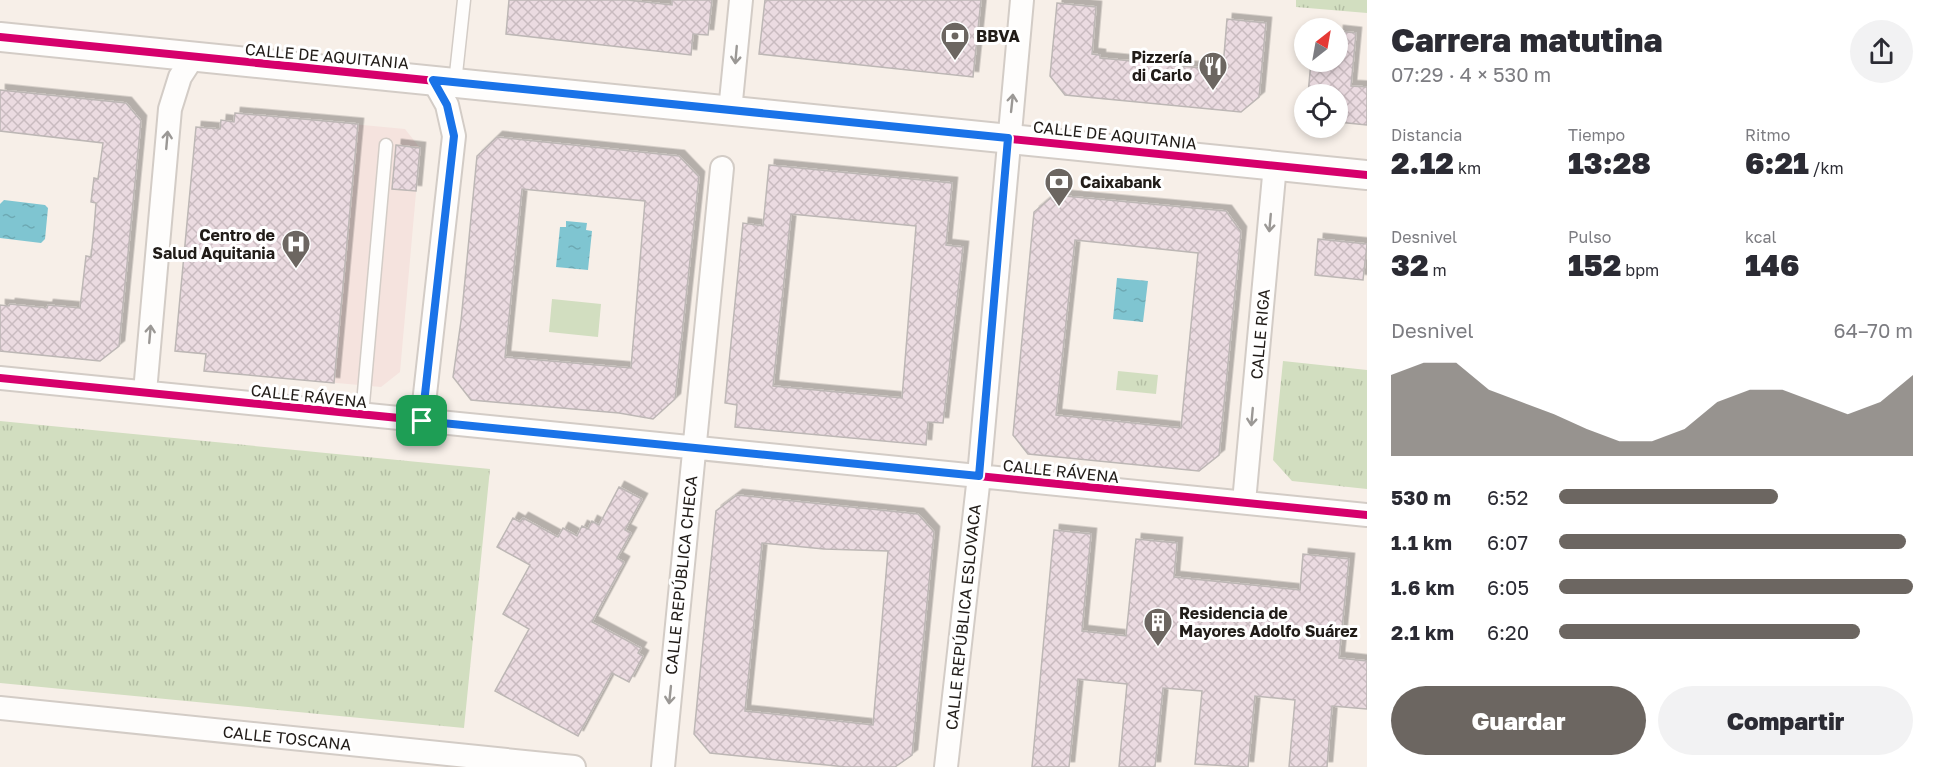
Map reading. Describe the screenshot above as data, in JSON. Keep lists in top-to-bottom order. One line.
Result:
{"streets":{"street":["CALLE DE AQUITANIA","CALLE RIGA","CALLE RÁVENA","CALLE REPÚBLICA CHECA","CALLE REPÚBLICA ESLOVACA","CALLE TOSCANA"]},"crossings":[["CALLE DE AQUITANIA","CALLE RIGA"],["CALLE DE AQUITANIA","CALLE REPÚBLICA ESLOVACA"],["CALLE RIGA","CALLE RÁVENA"],["CALLE RÁVENA","CALLE REPÚBLICA CHECA"],["CALLE RÁVENA","CALLE REPÚBLICA ESLOVACA"]],"one_way":["CALLE RIGA","CALLE REPÚBLICA CHECA"],"places":{"bank":["BBVA","Caixabank"],"restaurant":["Pizzería di Carlo"],"hospital":["Centro de Salud Aquitania"],"building":["Residencia de Mayores Adolfo Suárez"]},"north":"top right","page":{"heading":["Carrera matutina","07:29 · 4 × 530 m"],"stats":[["Distancia","2.12 km"],["Tiempo","13:28"],["Ritmo","6:21 /km"],["Desnivel","32 m"],["Pulso","152 bpm"],["kcal","146"]],"chart":["Desnivel","64–70 m"],"list":[{"name":"530 m","note":"6:52"},{"name":"1.1 km","note":"6:07"},{"name":"1.6 km","note":"6:05"},{"name":"2.1 km","note":"6:20"}],"buttons":["Guardar","Compartir"]}}
